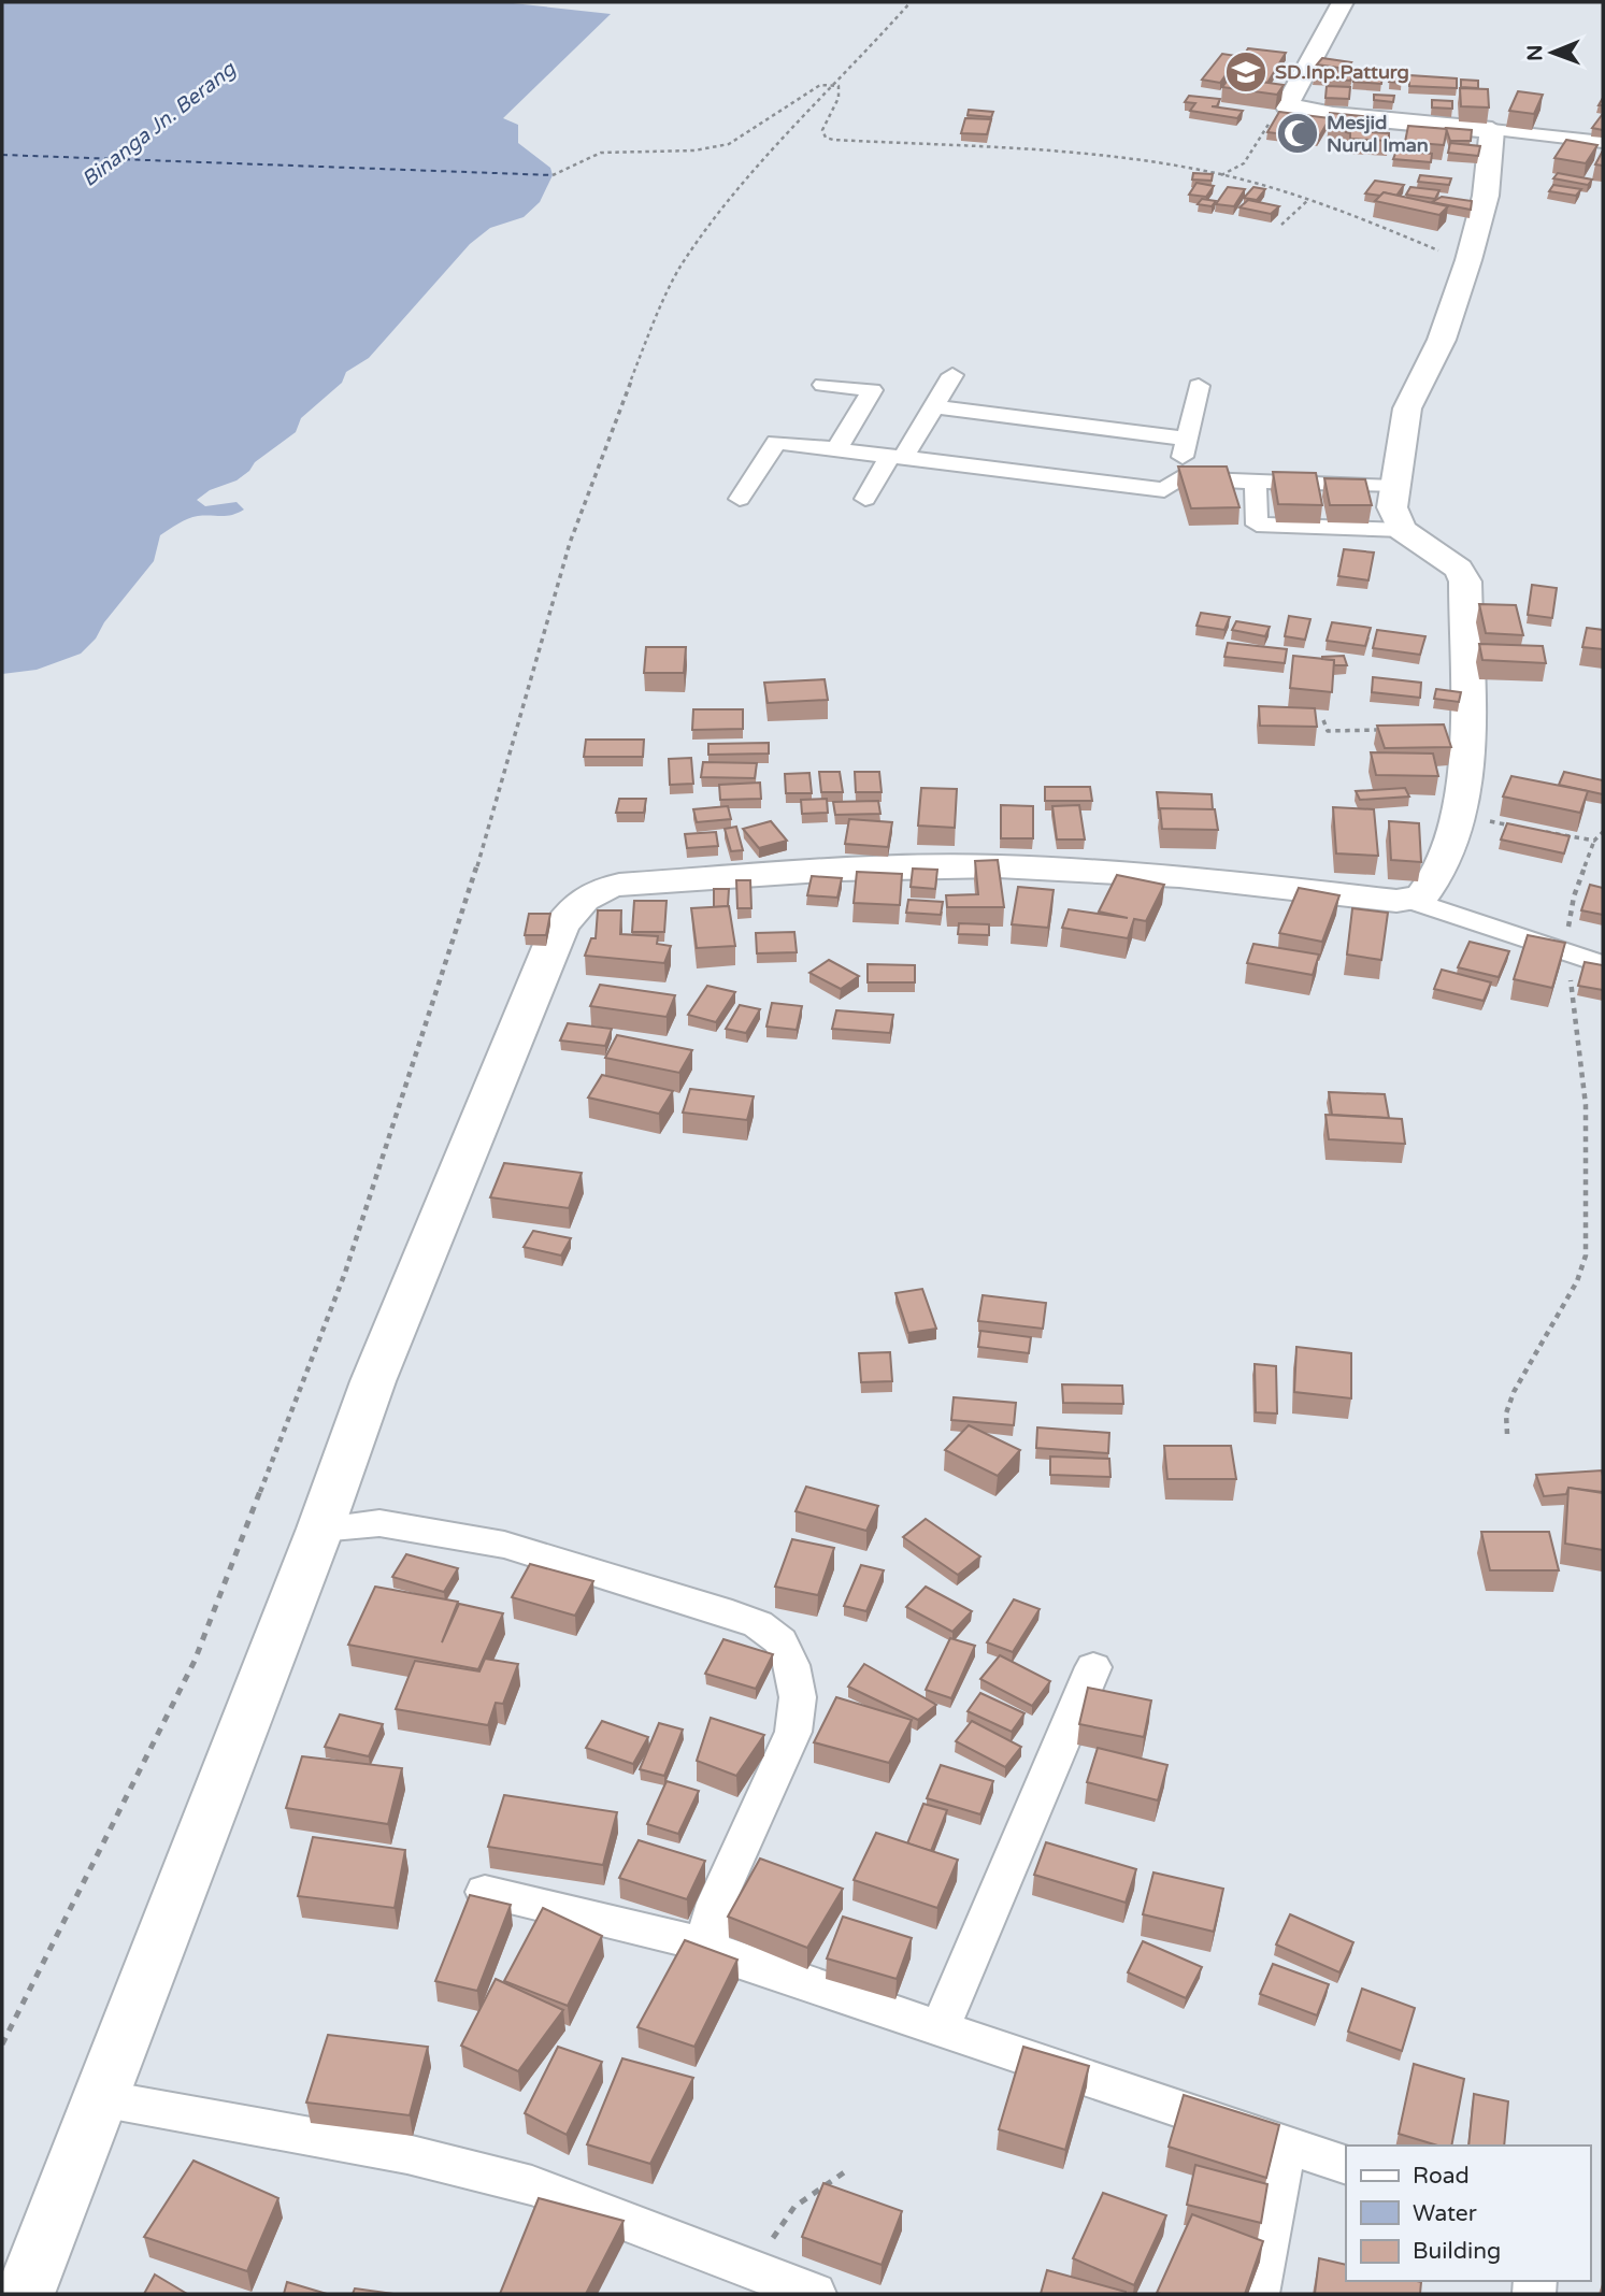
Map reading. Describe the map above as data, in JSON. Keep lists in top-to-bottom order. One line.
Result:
{"water":["Binanga Jn. Berang"],"places":{"school or university":["SD.Inp.Patturg"],"mosque":["Mesjid Nurul Iman"]},"legend":["Road","Water","Building"],"north":"left"}
